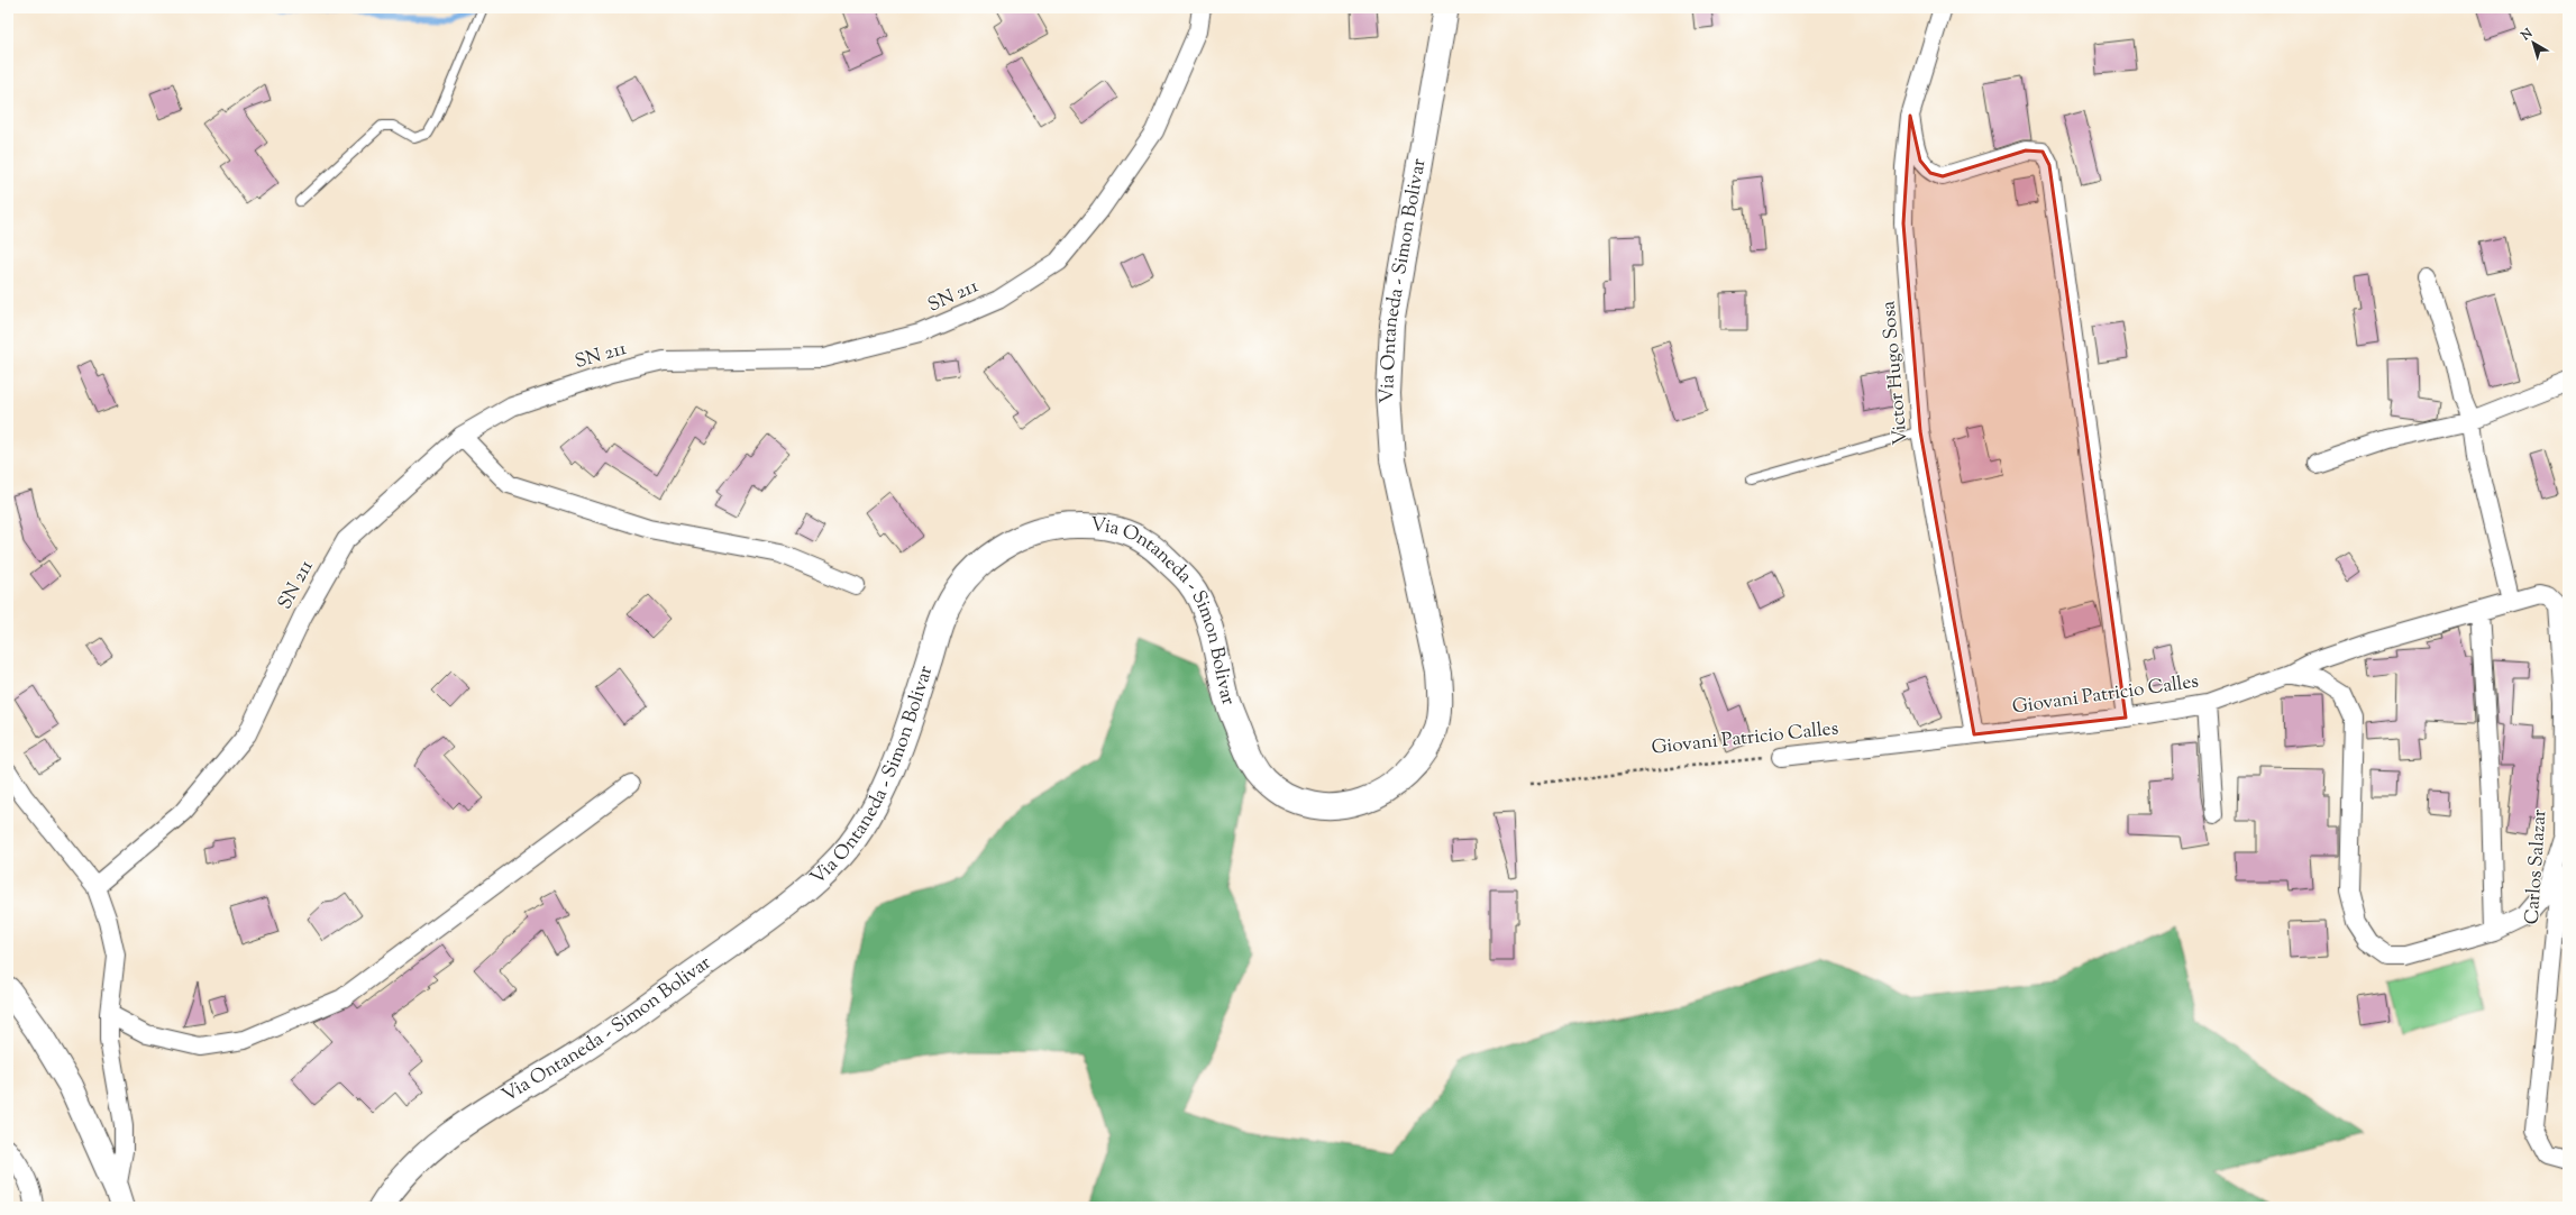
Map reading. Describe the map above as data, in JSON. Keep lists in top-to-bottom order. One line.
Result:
{"streets":{"street":["Via Ontaneda - Simon Bolivar","SN 211","Victor Hugo Sosa","Giovani Patricio Calles","Carlos Salazar"]},"crossings":[["Victor Hugo Sosa","Giovani Patricio Calles"],["Giovani Patricio Calles","Carlos Salazar"]],"north":"top left"}
